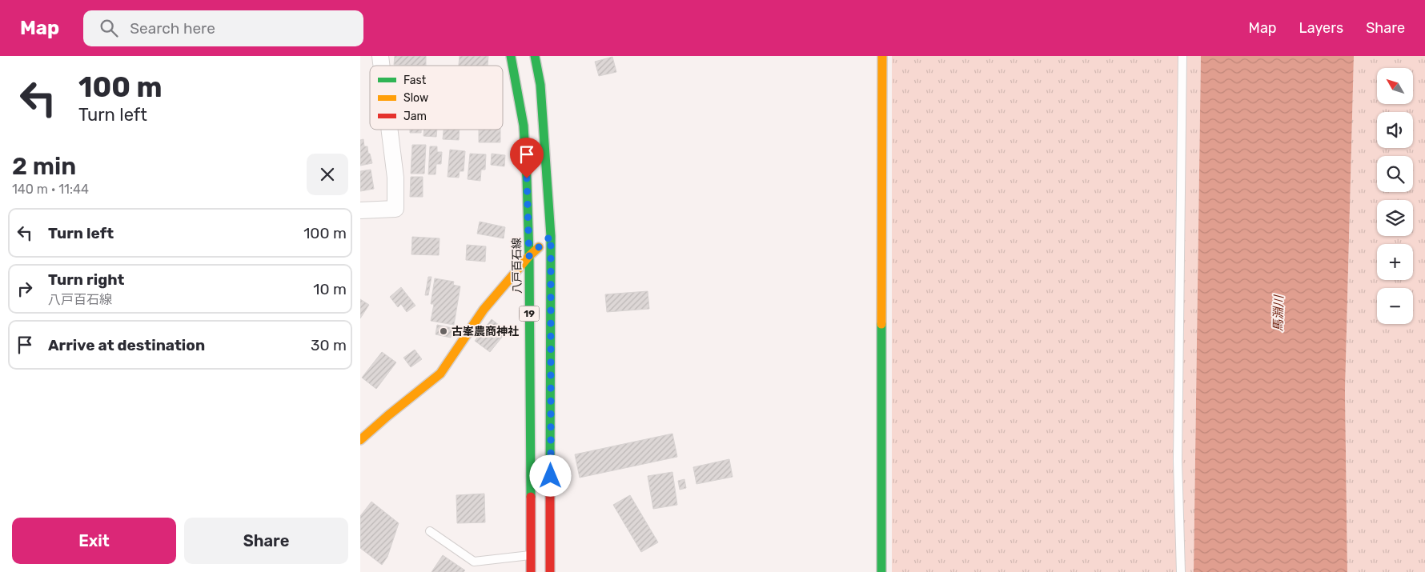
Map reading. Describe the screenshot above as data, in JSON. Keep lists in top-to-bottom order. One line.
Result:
{"streets":{"main road":["八戸百石線","19"]},"water":["馬淵川"],"places":["古峯農商神社"],"legend":["Fast","Slow","Jam"],"north":"top left","page":{"header":"Map","search":"Search here","nav":["Map","Layers","Share"],"turn":["100 m","Turn left"],"map_buttons":["+","−"],"heading":["2 min","140 m · 11:44"],"list":[{"name":"Turn left","value":"100 m"},{"name":"Turn right","note":"八戸百石線","value":"10 m"},{"name":"Arrive at destination","value":"30 m"}],"buttons":["Exit","Share"]}}
